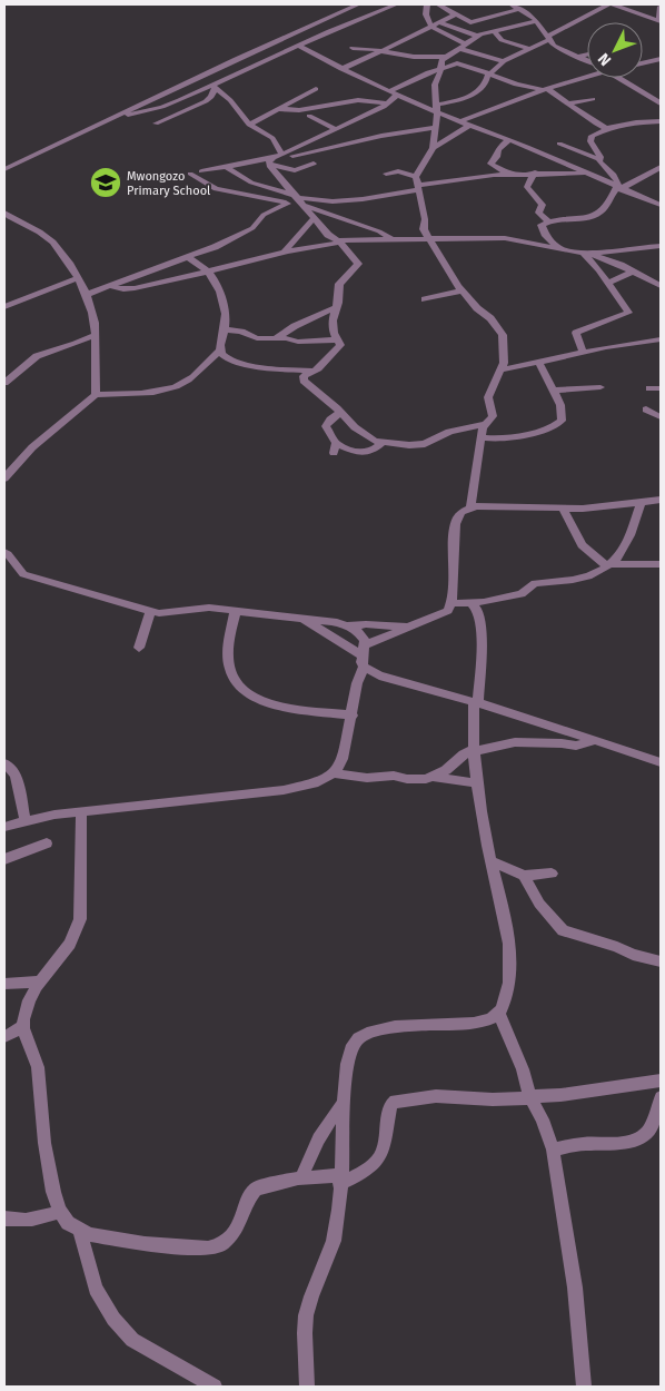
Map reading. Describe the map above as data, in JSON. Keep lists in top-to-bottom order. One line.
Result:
{"places":{"school or university":["Mwongozo Primary School"]},"north":"bottom left"}
